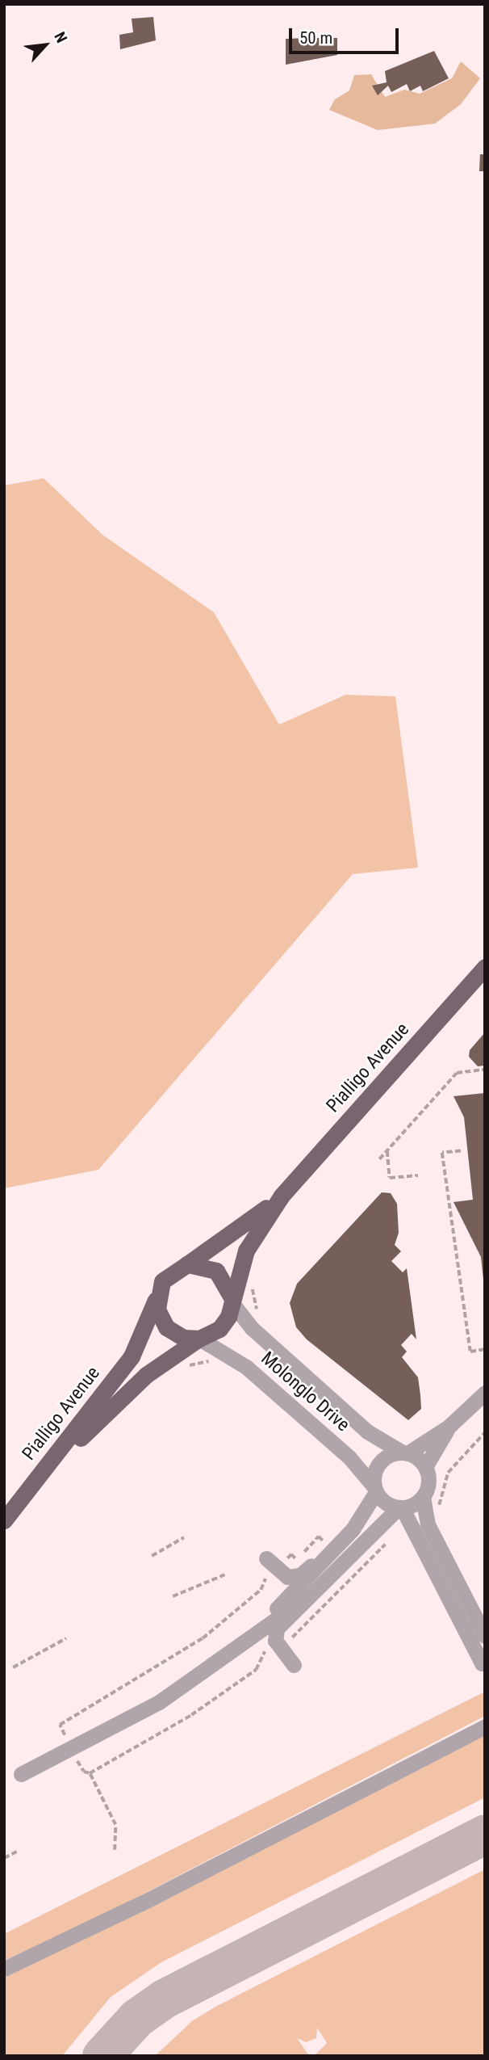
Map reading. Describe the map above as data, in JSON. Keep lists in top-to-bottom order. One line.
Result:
{"streets":{"main road":["Pialligo Avenue"],"street":["Molonglo Drive"]},"crossings":[["Pialligo Avenue","Molonglo Drive"]],"scale_bar":"50 m","north":"top right"}
